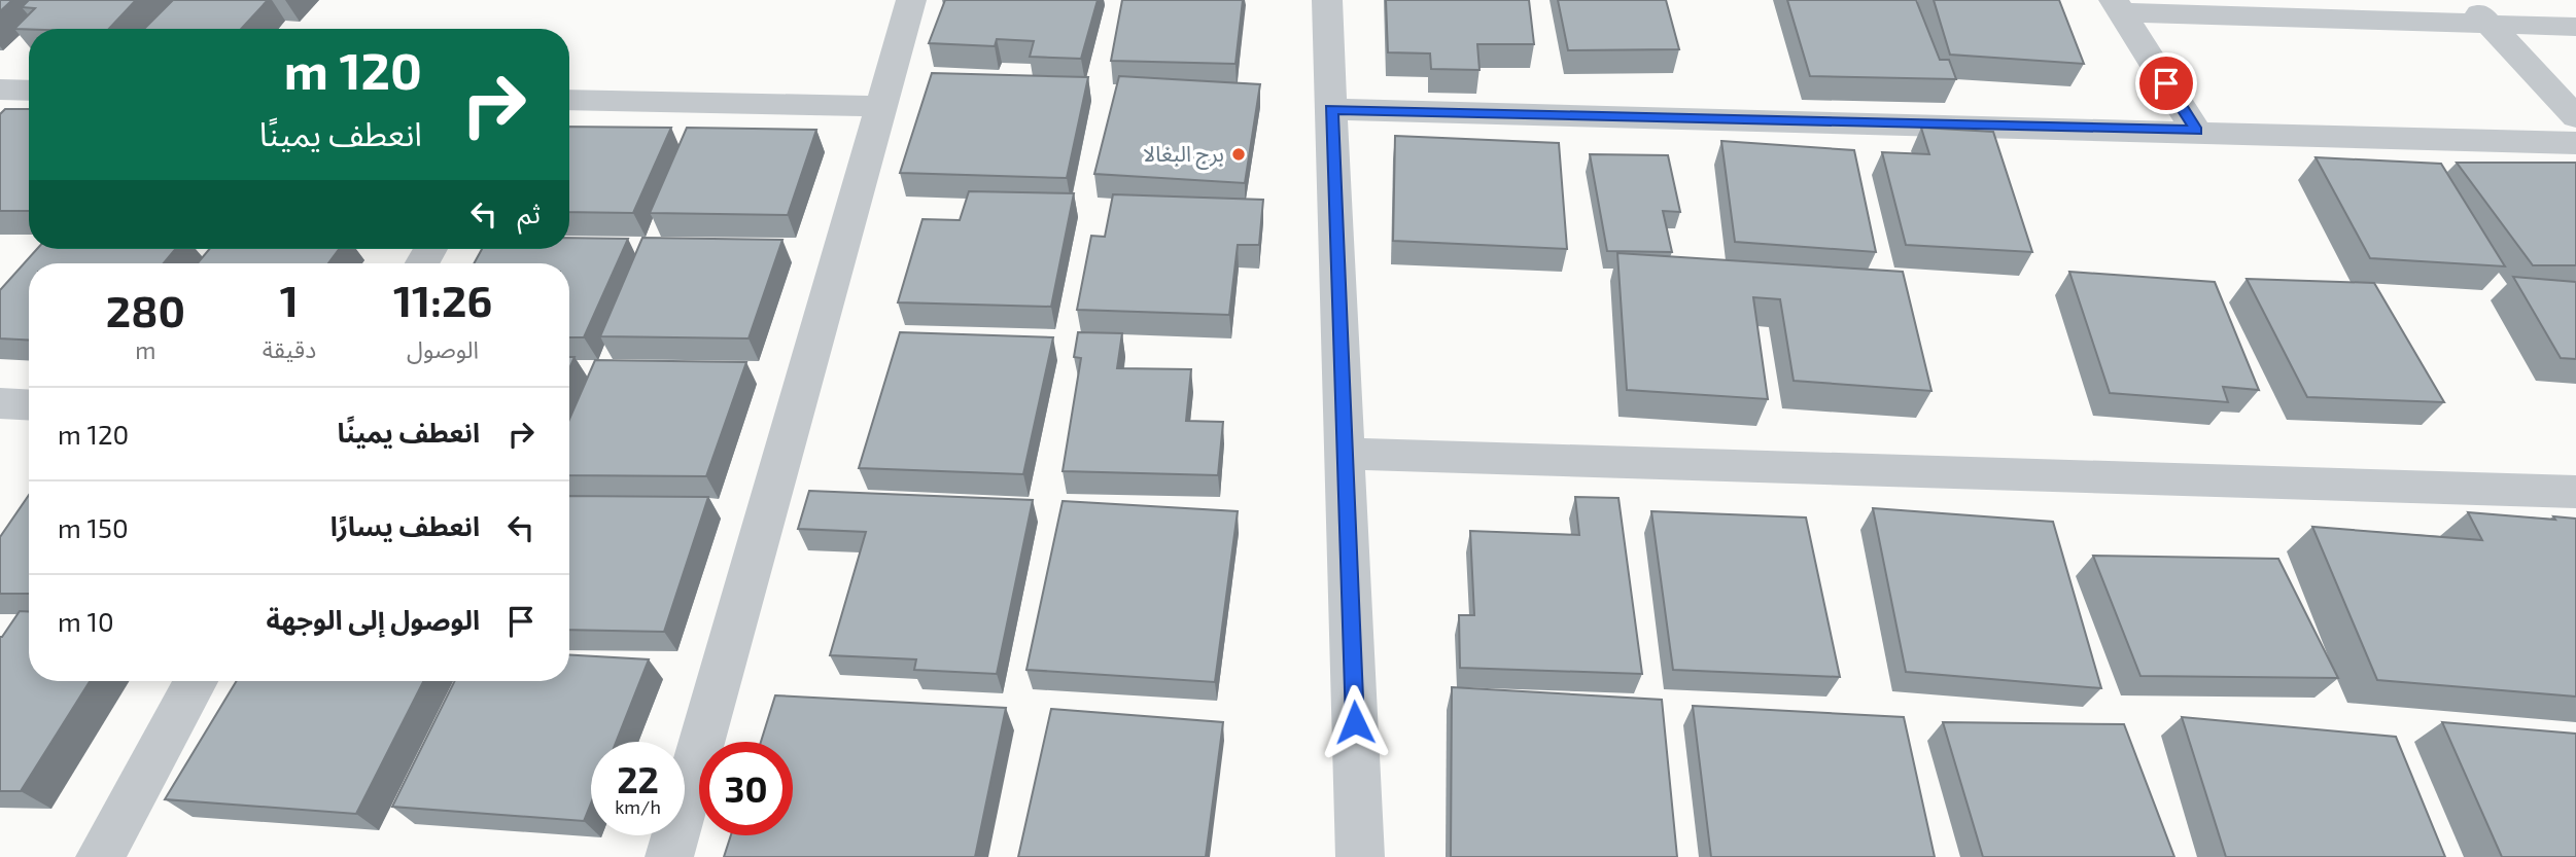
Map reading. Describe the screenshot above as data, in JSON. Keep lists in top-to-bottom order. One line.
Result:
{"places":["برج البغالا"],"page":{"turn":["120 m","انعطف يمينًا"],"then":"ثم","eta":["11:26","الوصول","1","دقيقة","280","m"],"list":[{"name":"انعطف يمينًا","value":"120 m"},{"name":"انعطف يسارًا","value":"150 m"},{"name":"الوصول إلى الوجهة","value":"10 m"}],"speed":"22 km/h","limit":"30"}}
